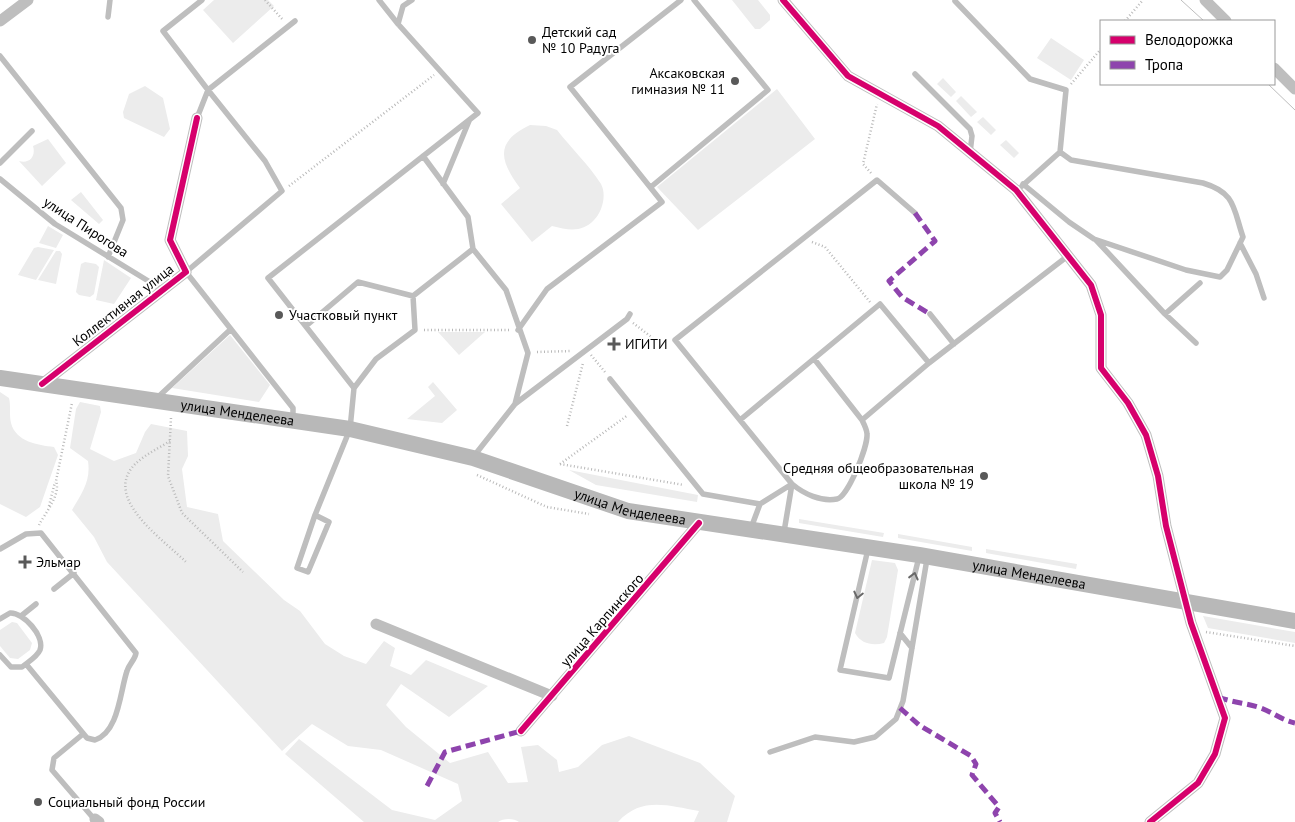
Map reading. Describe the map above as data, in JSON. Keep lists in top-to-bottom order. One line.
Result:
{"streets":{"main road":["улица Менделеева"],"street":["Коллективная улица","улица Карпинского"],"lane":["улица Пирогова"]},"crossings":[["улица Пирогова","Коллективная улица"],["Коллективная улица","улица Менделеева"],["улица Менделеева","улица Карпинского"]],"places":{"other":["Детский сад № 10 Радуга","Аксаковская гимназия № 11","Участковый пункт","Средняя общеобразовательная школа № 19","Социальный фонд России"],"health":["ИГИТИ","Эльмар"]},"legend":["Велодорожка","Тропа"]}
